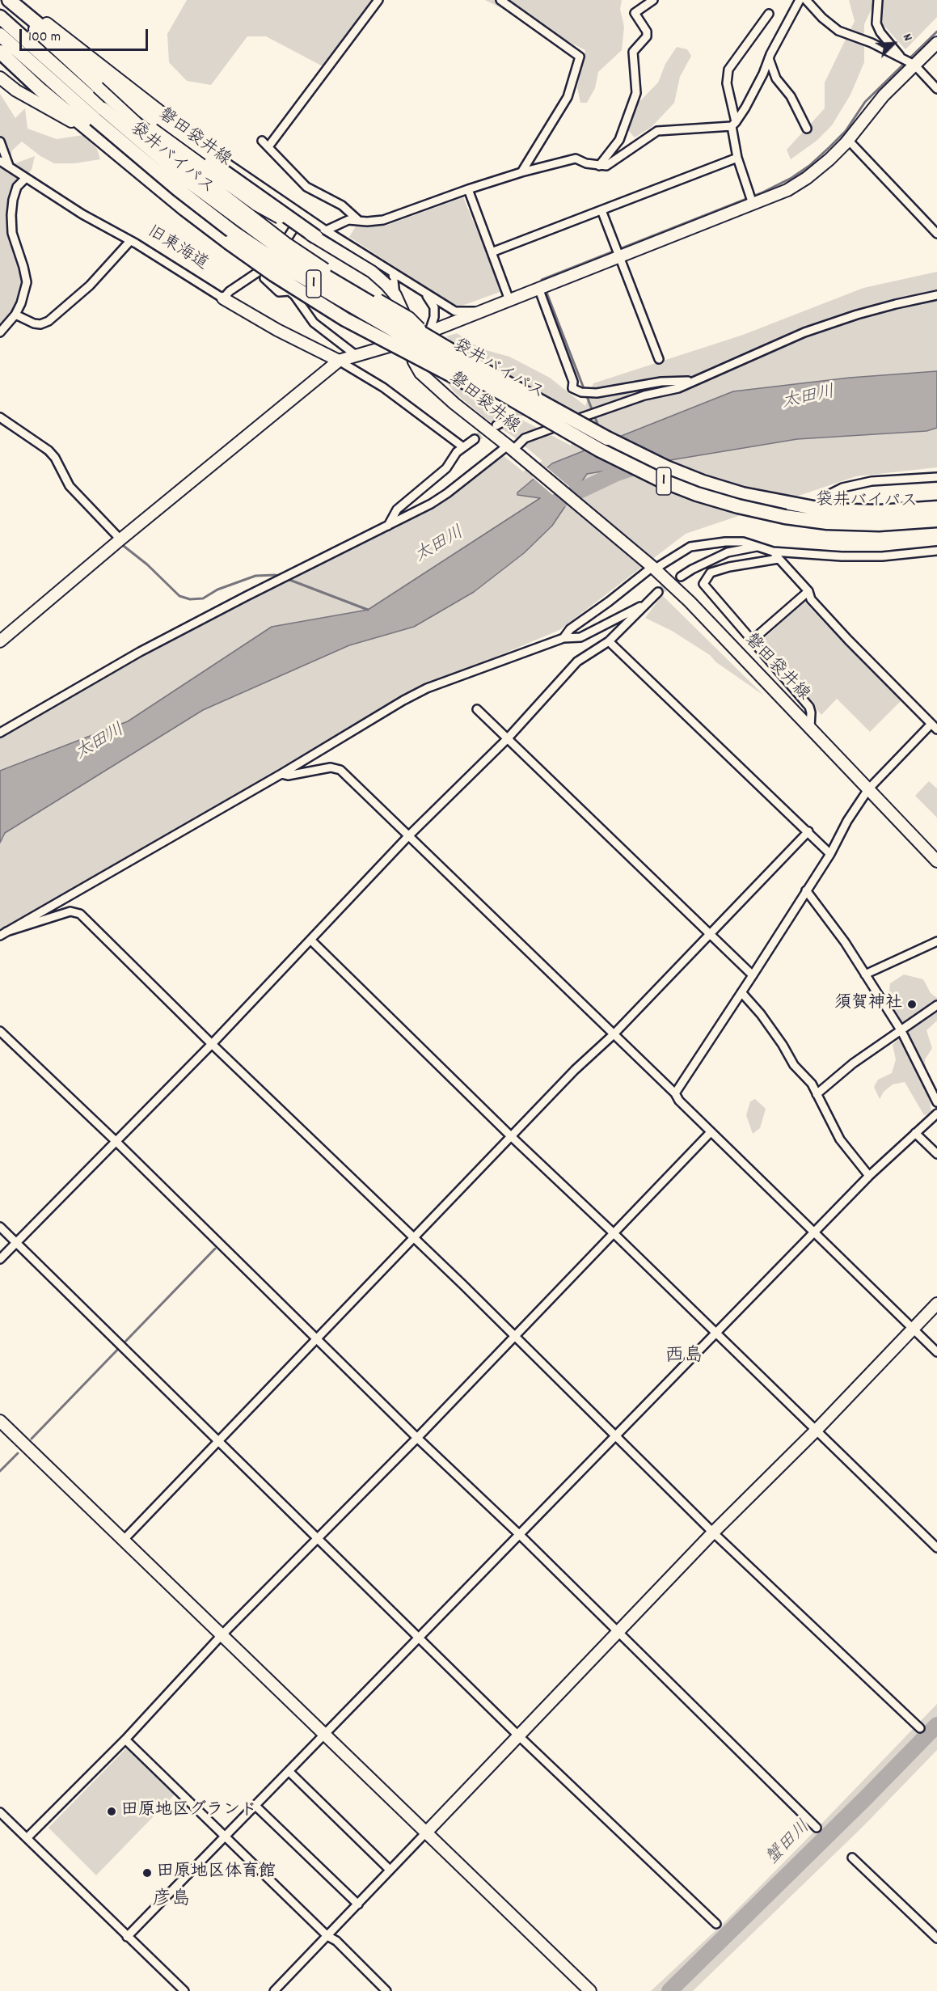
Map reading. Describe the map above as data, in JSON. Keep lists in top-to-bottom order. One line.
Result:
{"streets":{"highway":["袋井バイパス","1"],"street":["磐田袋井線","旧東海道"]},"crossings":[["袋井バイパス","1"]],"districts":["西島","彦島"],"water":["太田川","蟹田川"],"places":["須賀神社","田原地区グランド","田原地区体育館"],"scale_bar":"100 m","north":"top right"}
